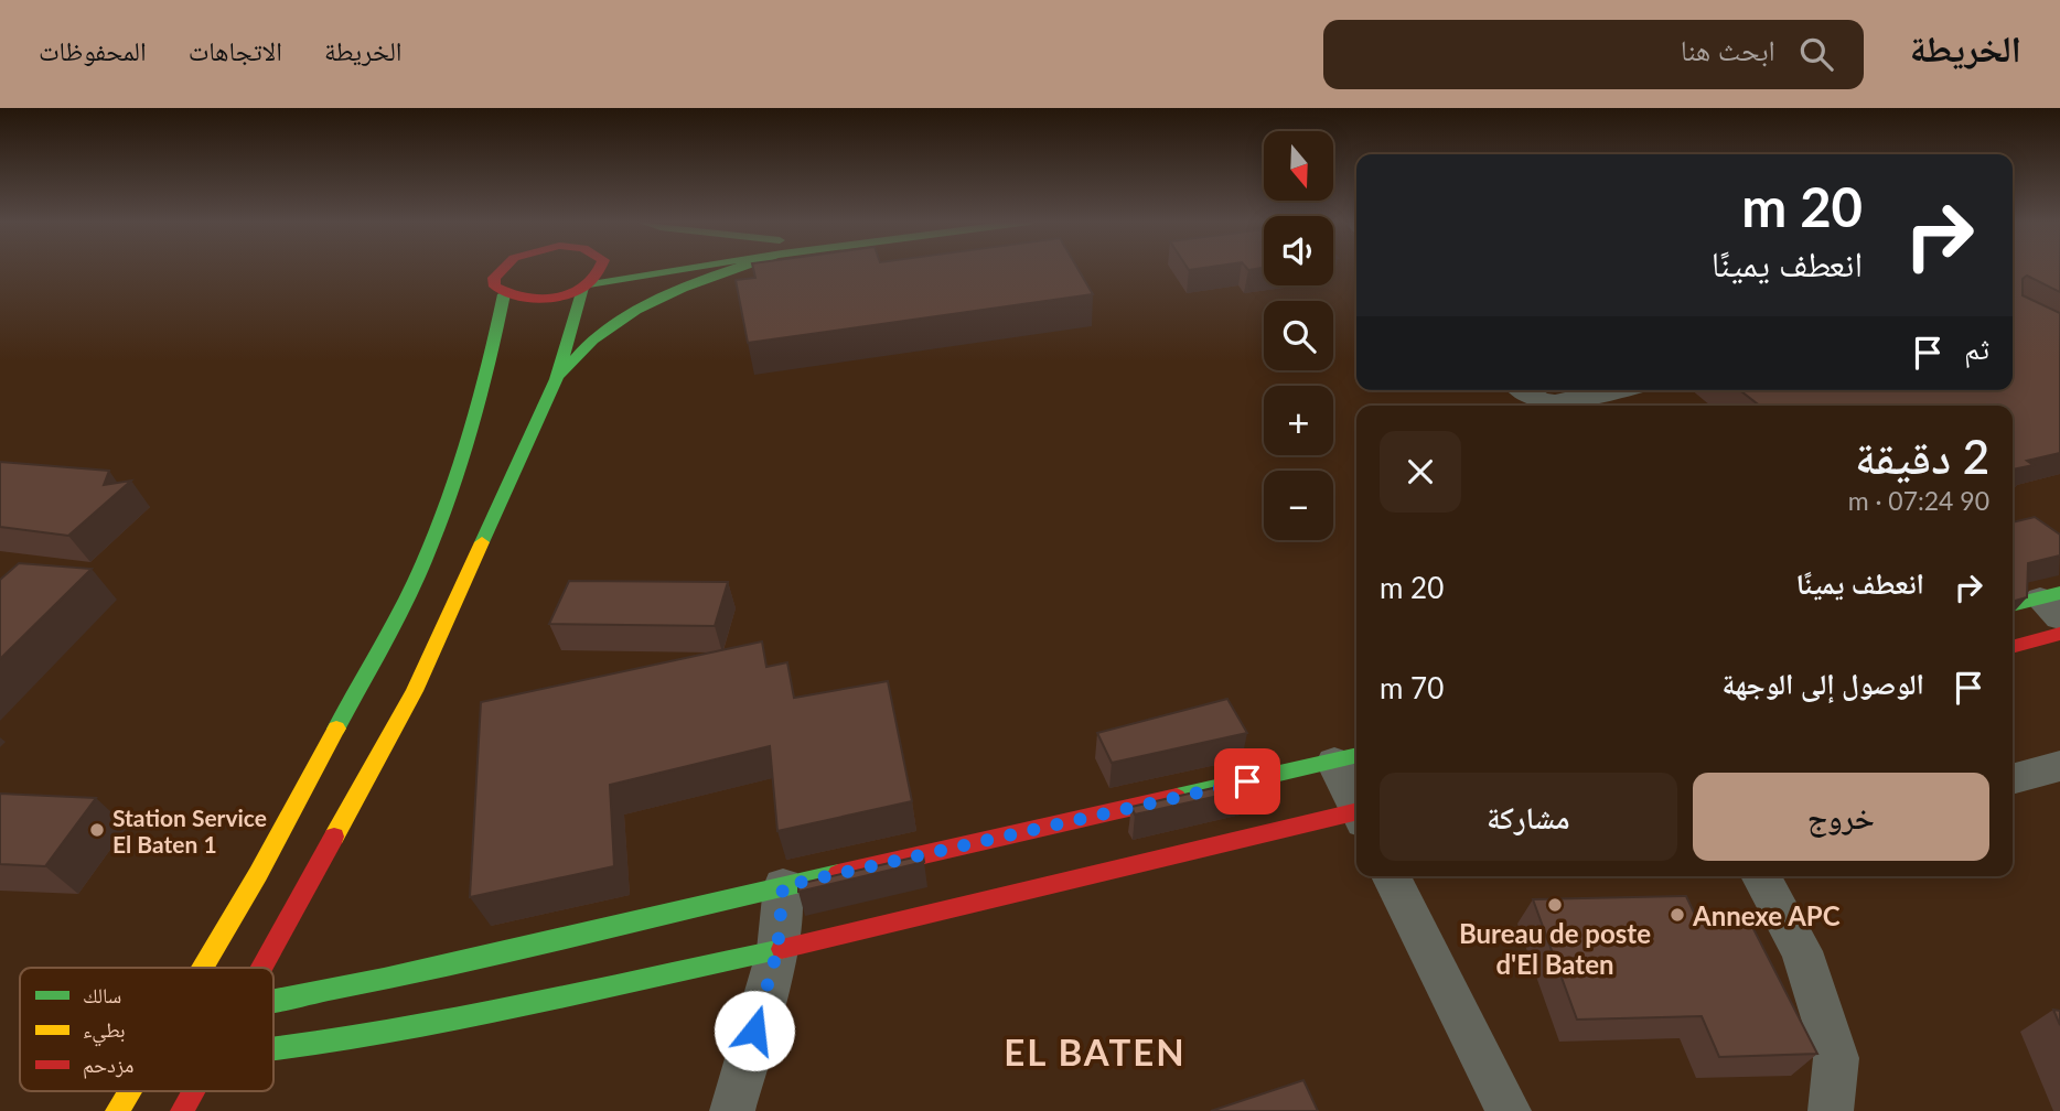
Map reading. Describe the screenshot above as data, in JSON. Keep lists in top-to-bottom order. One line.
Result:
{"districts":["EL BATEN"],"places":["Station Service El Baten 1","Bureau de poste d'El Baten","Annexe APC"],"legend":["سالك","بطيء","مزدحم"],"north":"bottom","page":{"header":"الخريطة","search":"ابحث هنا","nav":["الخريطة","الاتجاهات","المحفوظات"],"map_buttons":["+","−"],"turn":["20 m","انعطف يمينًا"],"then":"ثم","heading":["2 دقيقة","90 m · 07:24"],"list":[{"name":"انعطف يمينًا","value":"20 m"},{"name":"الوصول إلى الوجهة","value":"70 m"}],"buttons":["خروج","مشاركة"]}}
